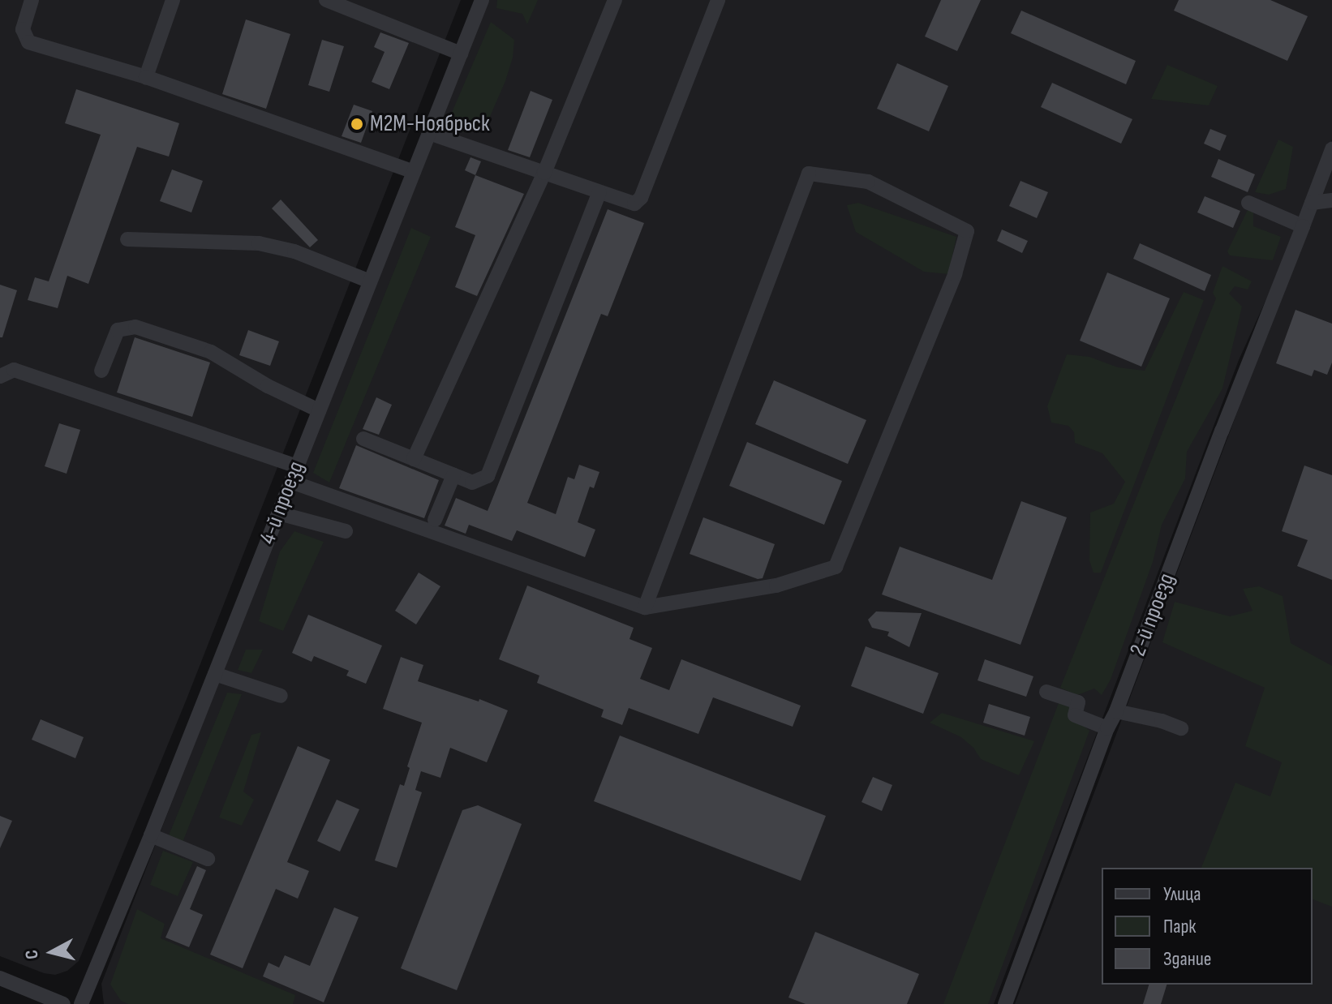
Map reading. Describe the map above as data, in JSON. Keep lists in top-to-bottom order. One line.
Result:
{"streets":{"street":["4-й проезд","2-й проезд"]},"places":["М2М-Ноябрьск"],"legend":["Улица","Парк","Здание"],"north":"left"}
